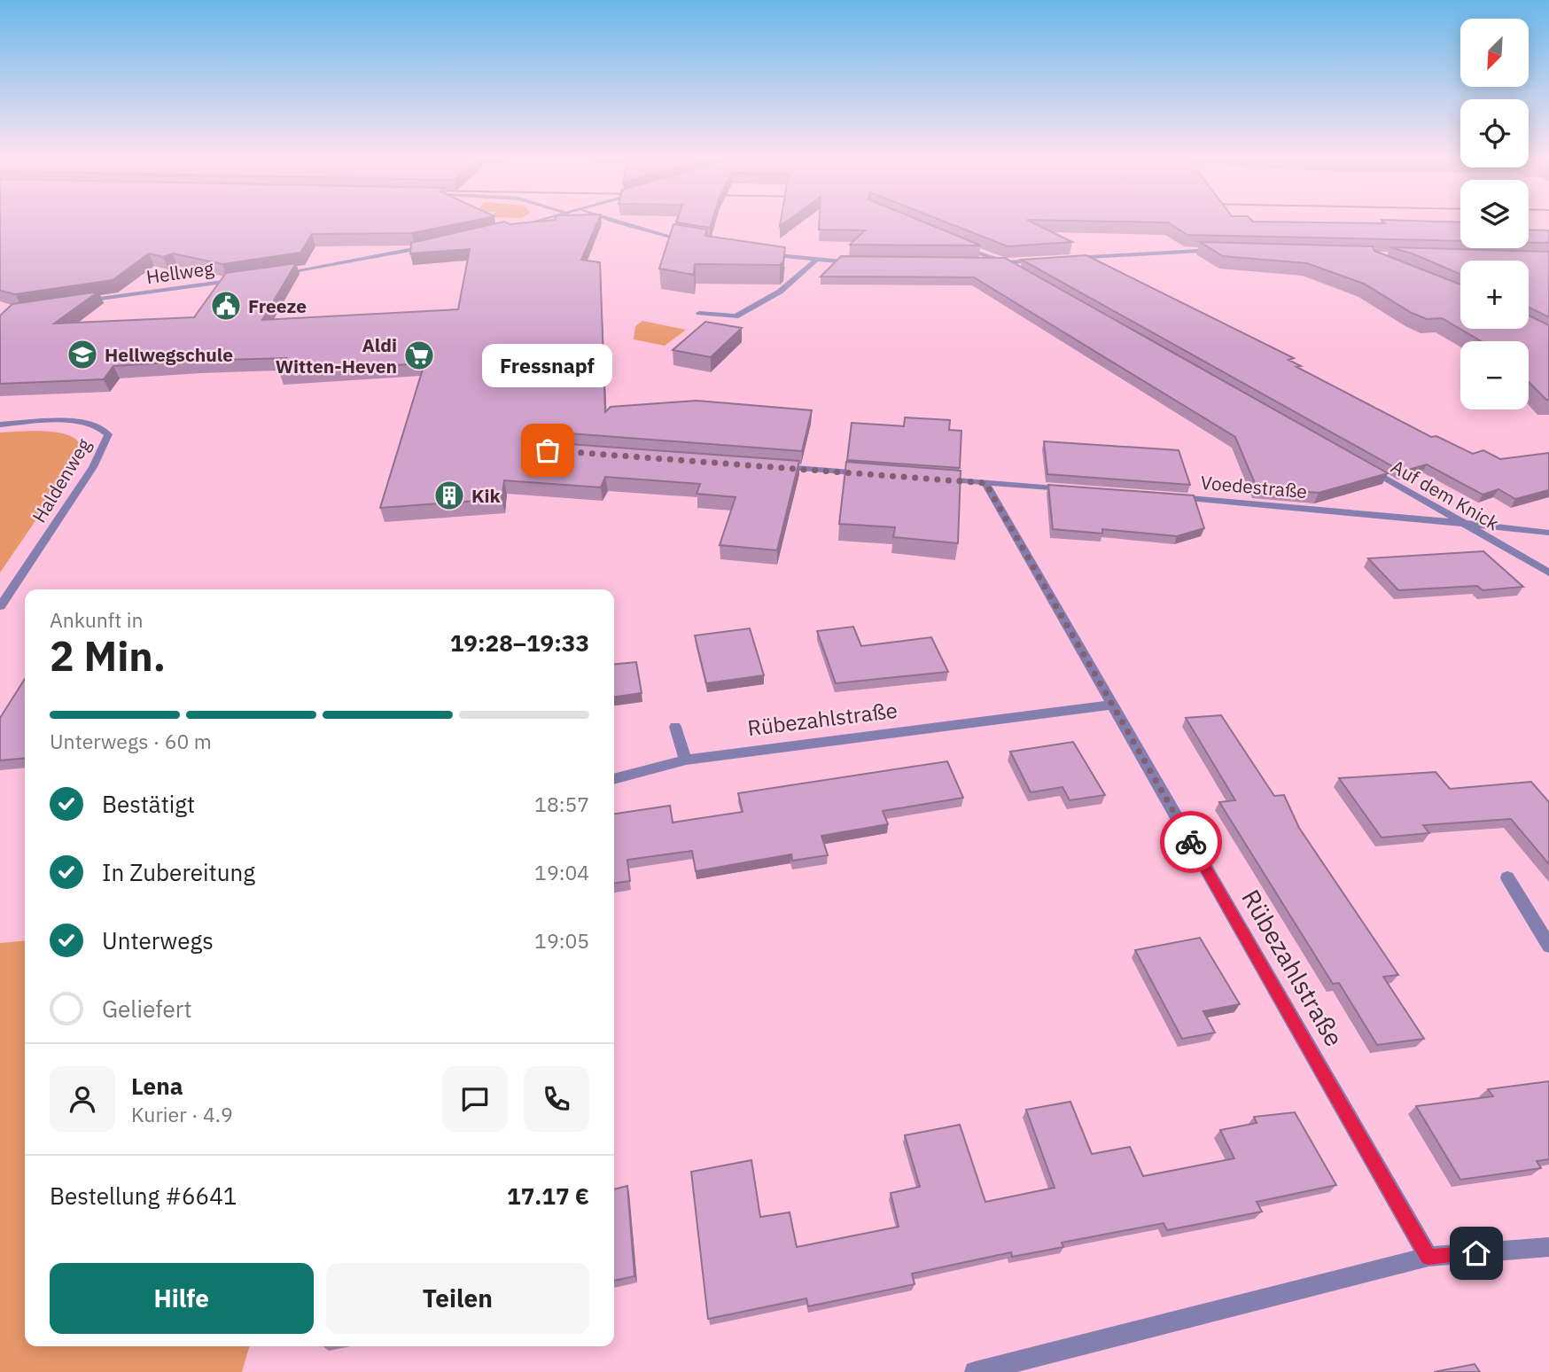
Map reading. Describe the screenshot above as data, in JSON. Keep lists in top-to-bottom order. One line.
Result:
{"streets":{"street":["Hellweg","Haldenweg","Voedestraße","Auf dem Knick","Rübezahlstraße"]},"crossings":[["Voedestraße","Auf dem Knick"]],"places":{"public building":["Freeze"],"school or university":["Hellwegschule"],"supermarket":["Aldi Witten-Heven"],"other":["Fressnapf"],"building":["Kik"]},"north":"bottom left","page":{"map_buttons":["+","−"],"bubble":"Fressnapf","heading":["2 Min.","Ankunft in","19:28–19:33"],"panel":["Lena","Kurier · 4.9","Bestellung #6641","17.17 €"],"bar":"Unterwegs · 60 m","list":[["Bestätigt","18:57"],["In Zubereitung","19:04"],["Unterwegs","19:05"],"Geliefert"],"buttons":["Hilfe","Teilen"]}}
